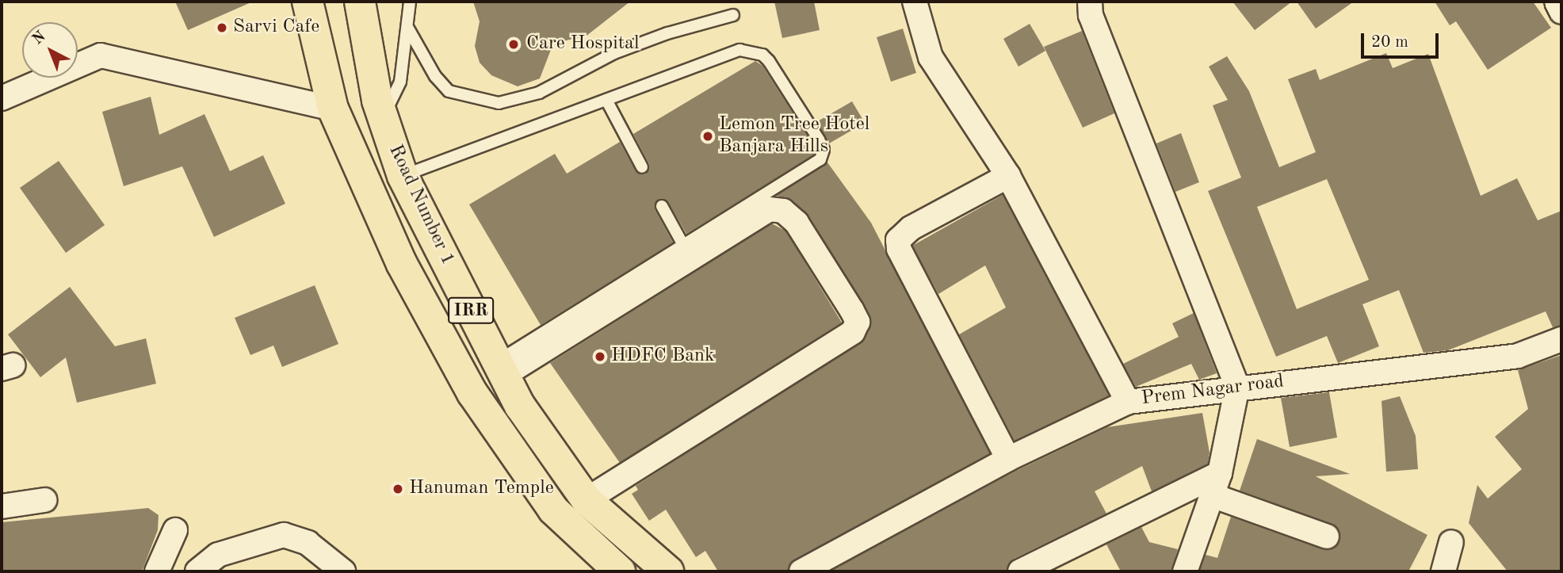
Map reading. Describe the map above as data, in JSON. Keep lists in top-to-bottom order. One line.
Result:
{"streets":{"main road":["Road Number 1","IRR"],"street":["Prem Nagar road"]},"places":["Sarvi Cafe","Care Hospital","Lemon Tree Hotel Banjara Hills","HDFC Bank","Hanuman Temple"],"scale_bar":"20 m","north":"top left"}
